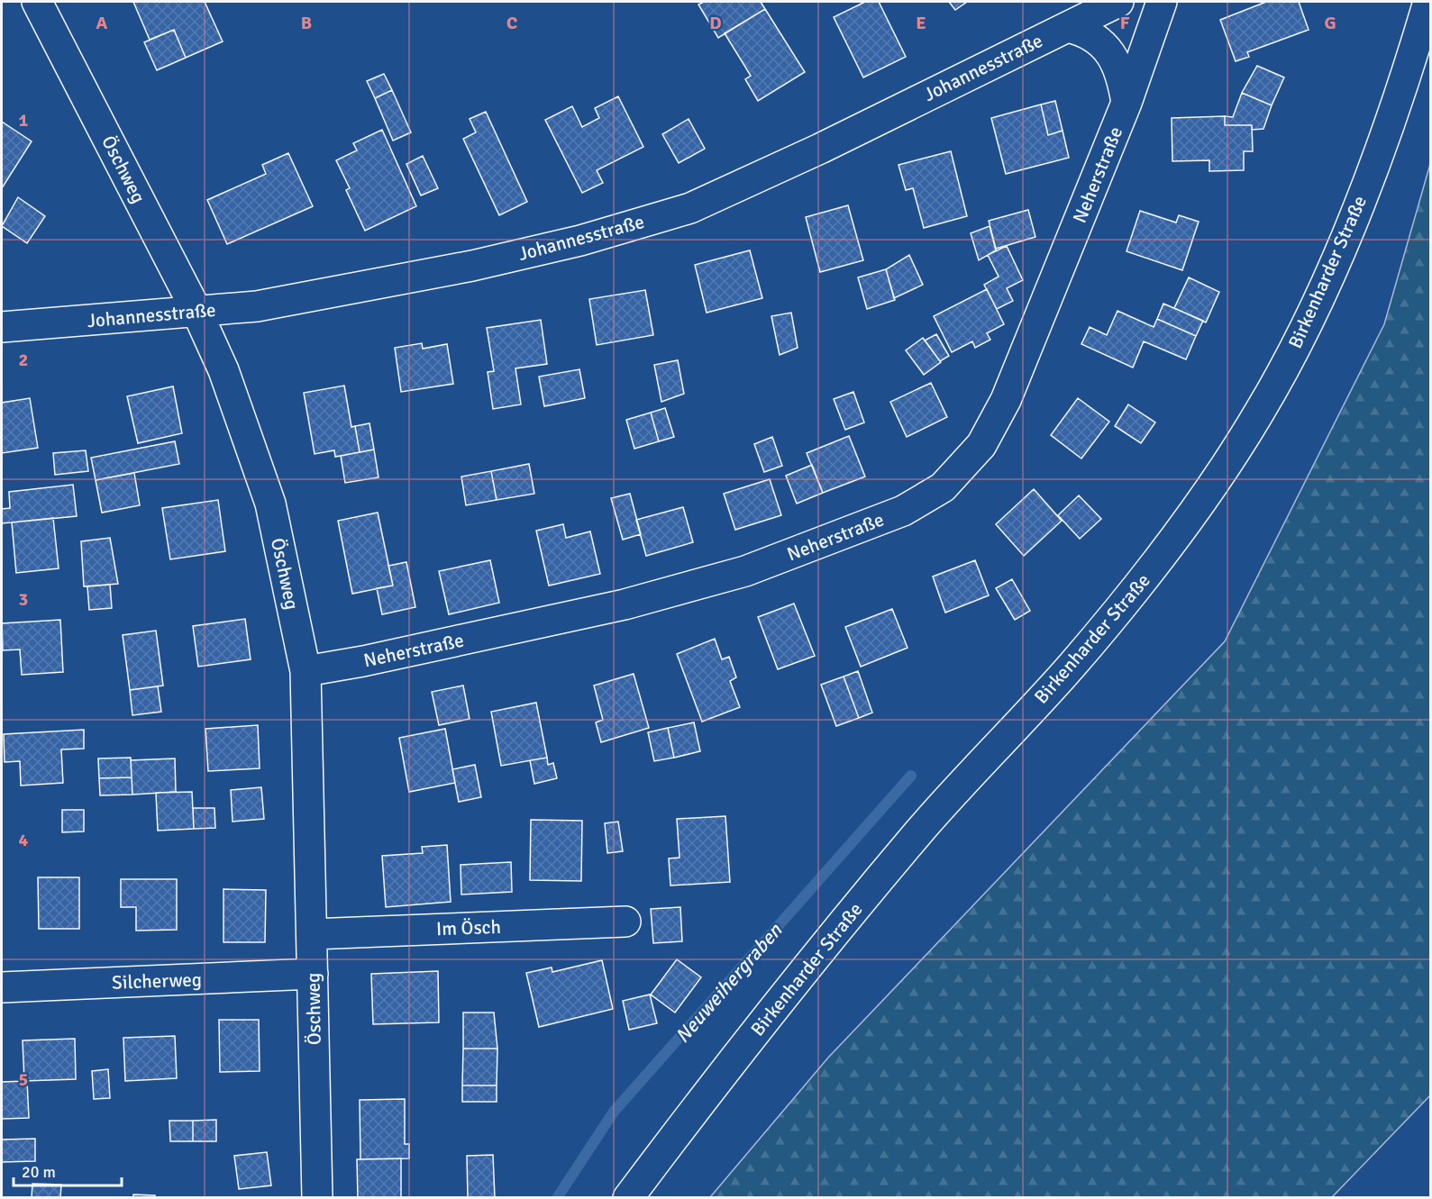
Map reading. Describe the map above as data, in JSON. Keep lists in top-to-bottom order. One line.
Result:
{"streets":{"street":["Johannesstraße","Öschweg","Neherstraße","Birkenharder Straße","Im Ösch","Silcherweg"]},"crossings":[["Johannesstraße","Öschweg"],["Johannesstraße","Neherstraße"],["Öschweg","Neherstraße"],["Öschweg","Im Ösch"],["Öschweg","Silcherweg"]],"water":["Neuweihergraben"],"scale_bar":"20 m","grid":{"columns":["A","B","C","D","E","F","G"],"rows":["1","2","3","4","5"]}}
